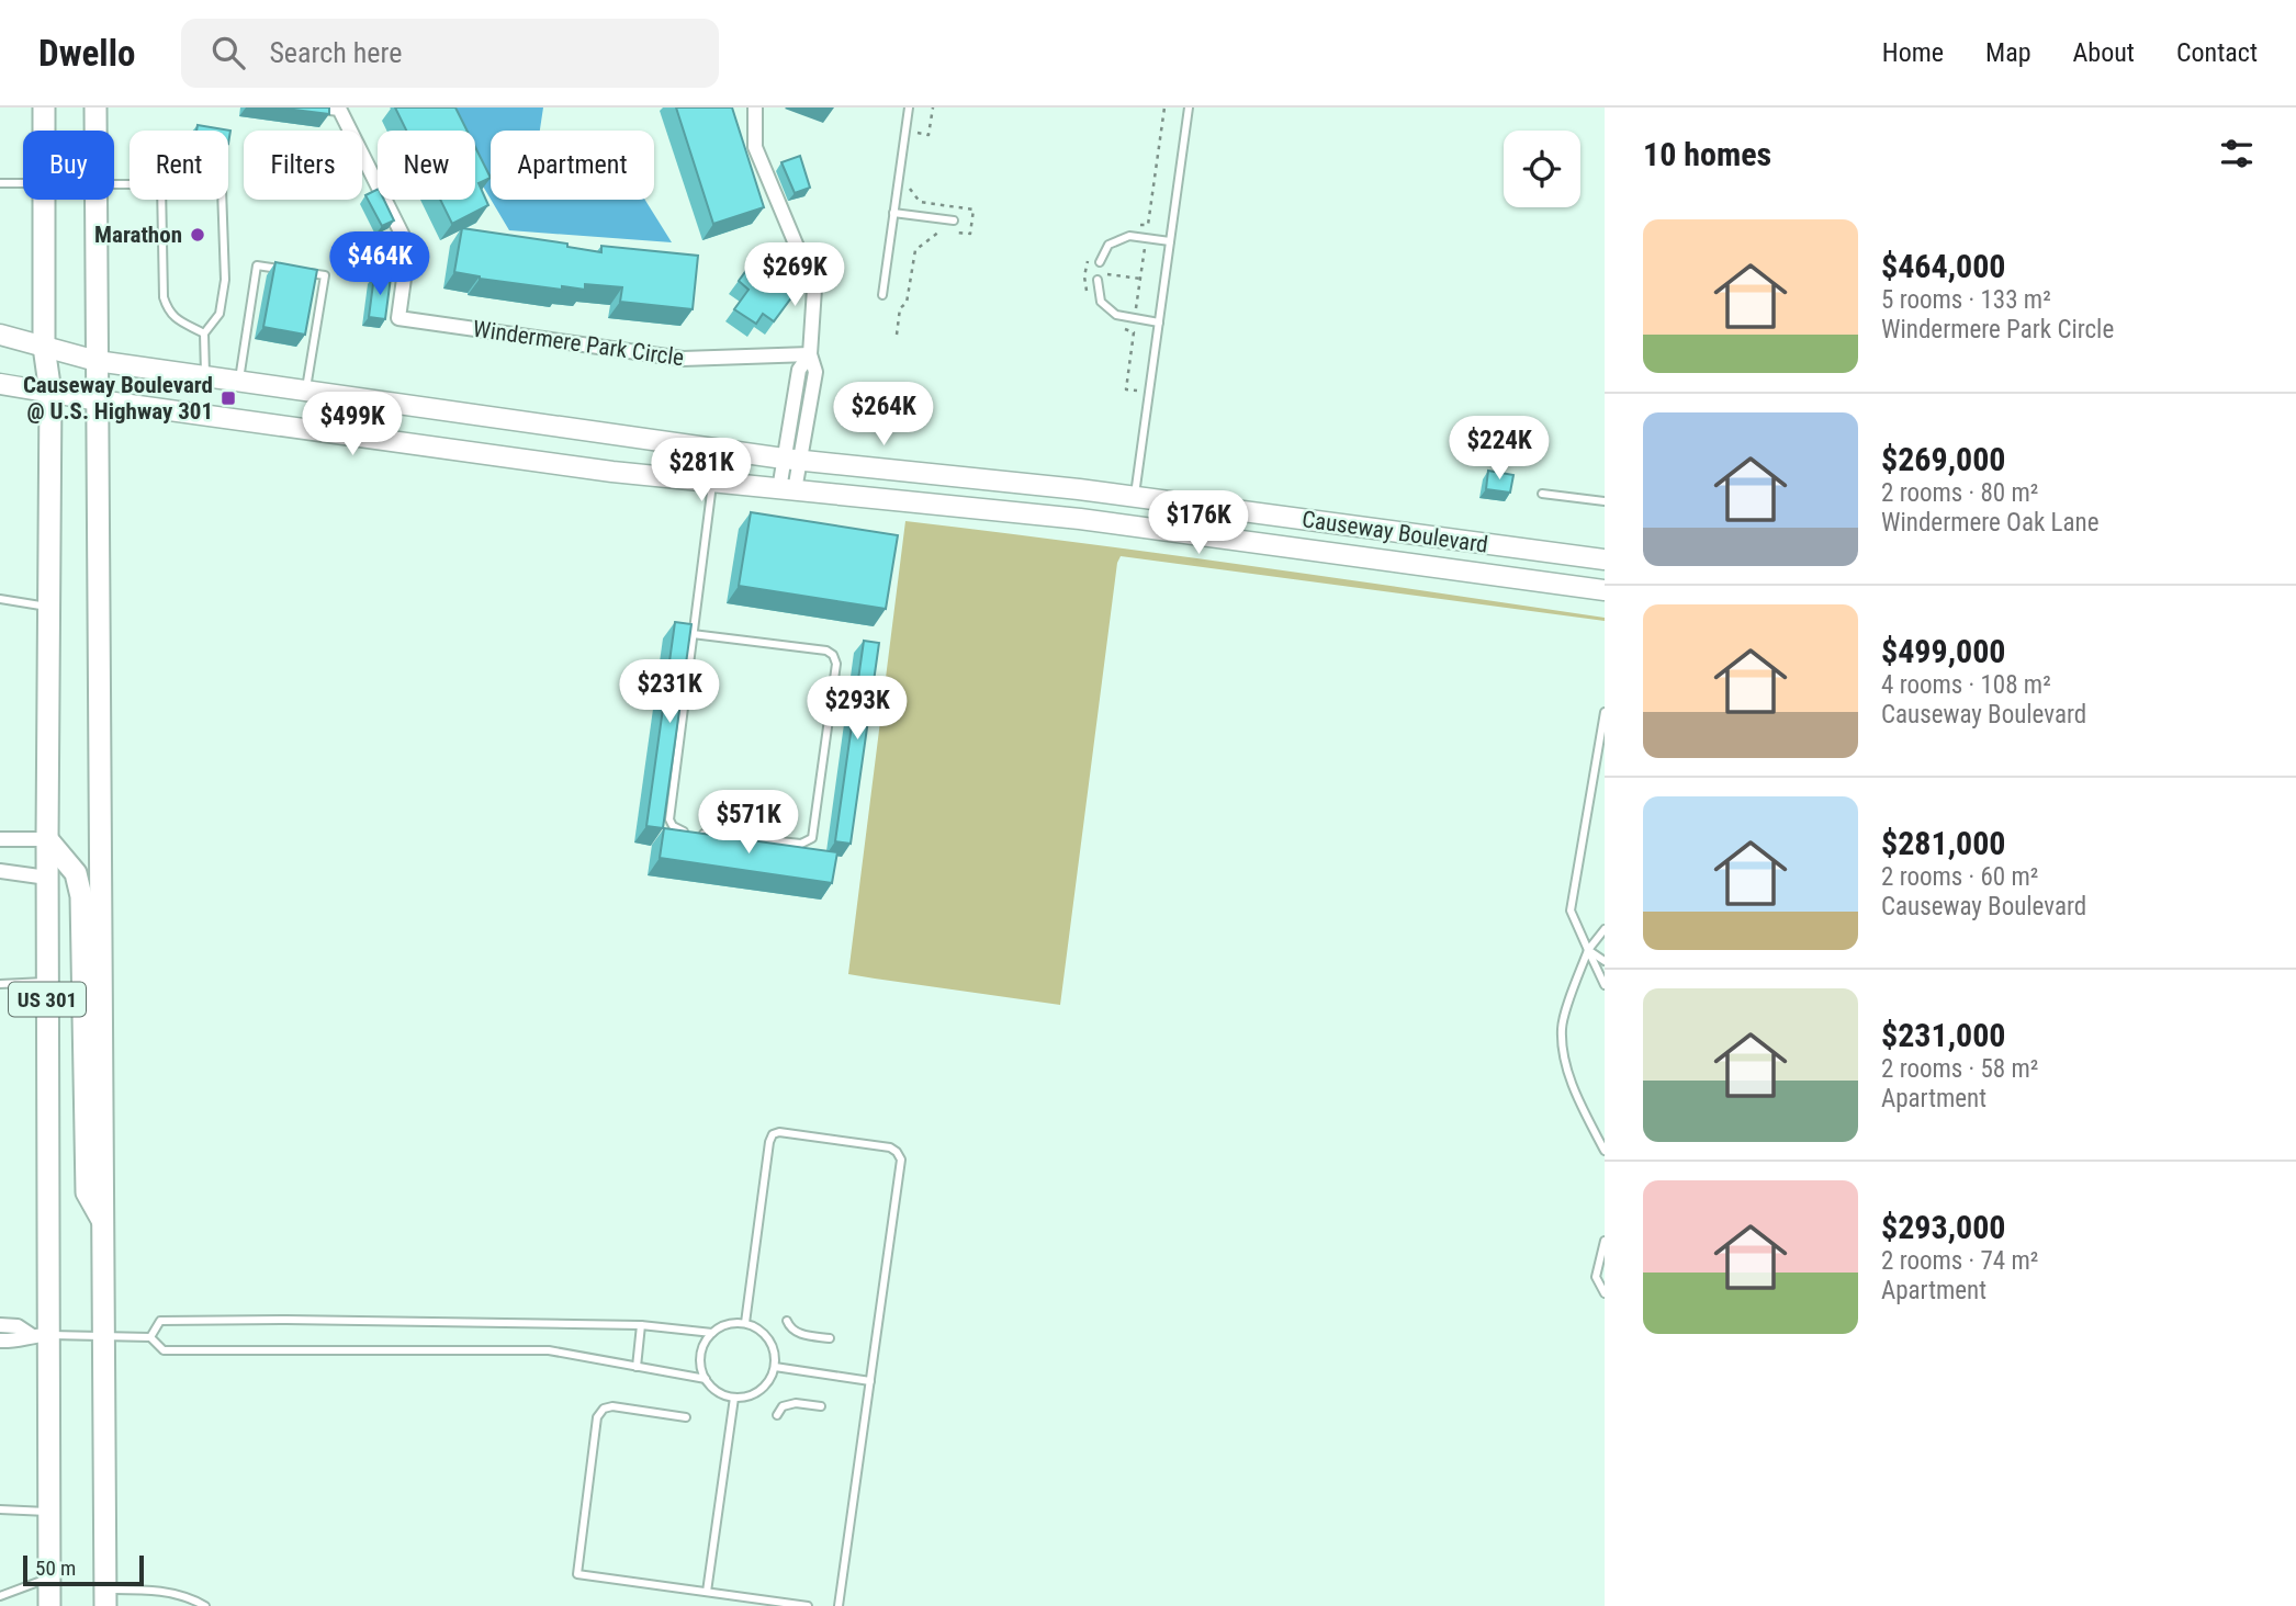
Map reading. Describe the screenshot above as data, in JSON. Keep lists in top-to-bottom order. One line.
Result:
{"streets":{"main road":["Causeway Boulevard","US 301"],"street":["Windermere Park Circle"]},"crossings":[["Causeway Boulevard","US 301"]],"places":{"other":["Marathon"],"transit":["Causeway Boulevard @ U.S. Highway 301"]},"scale_bar":"50 m","page":{"header":"Dwello","search":"Search here","nav":["Home","Map","About","Contact"],"heading":"10 homes","chip":["Buy","Rent","Filters","New","Apartment"],"list":[{"name":"$464,000","note":"5 rooms · 133 m² · Windermere Park Circle"},{"name":"$269,000","note":"2 rooms · 80 m² · Windermere Oak Lane"},{"name":"$499,000","note":"4 rooms · 108 m² · Causeway Boulevard"},{"name":"$281,000","note":"2 rooms · 60 m² · Causeway Boulevard"},{"name":"$231,000","note":"2 rooms · 58 m² · Apartment"},{"name":"$293,000","note":"2 rooms · 74 m² · Apartment"}],"price":["$464K","$269K","$264K","$499K","$224K","$281K","$176K","$231K","$293K","$571K"],"scale":"50 m"}}
